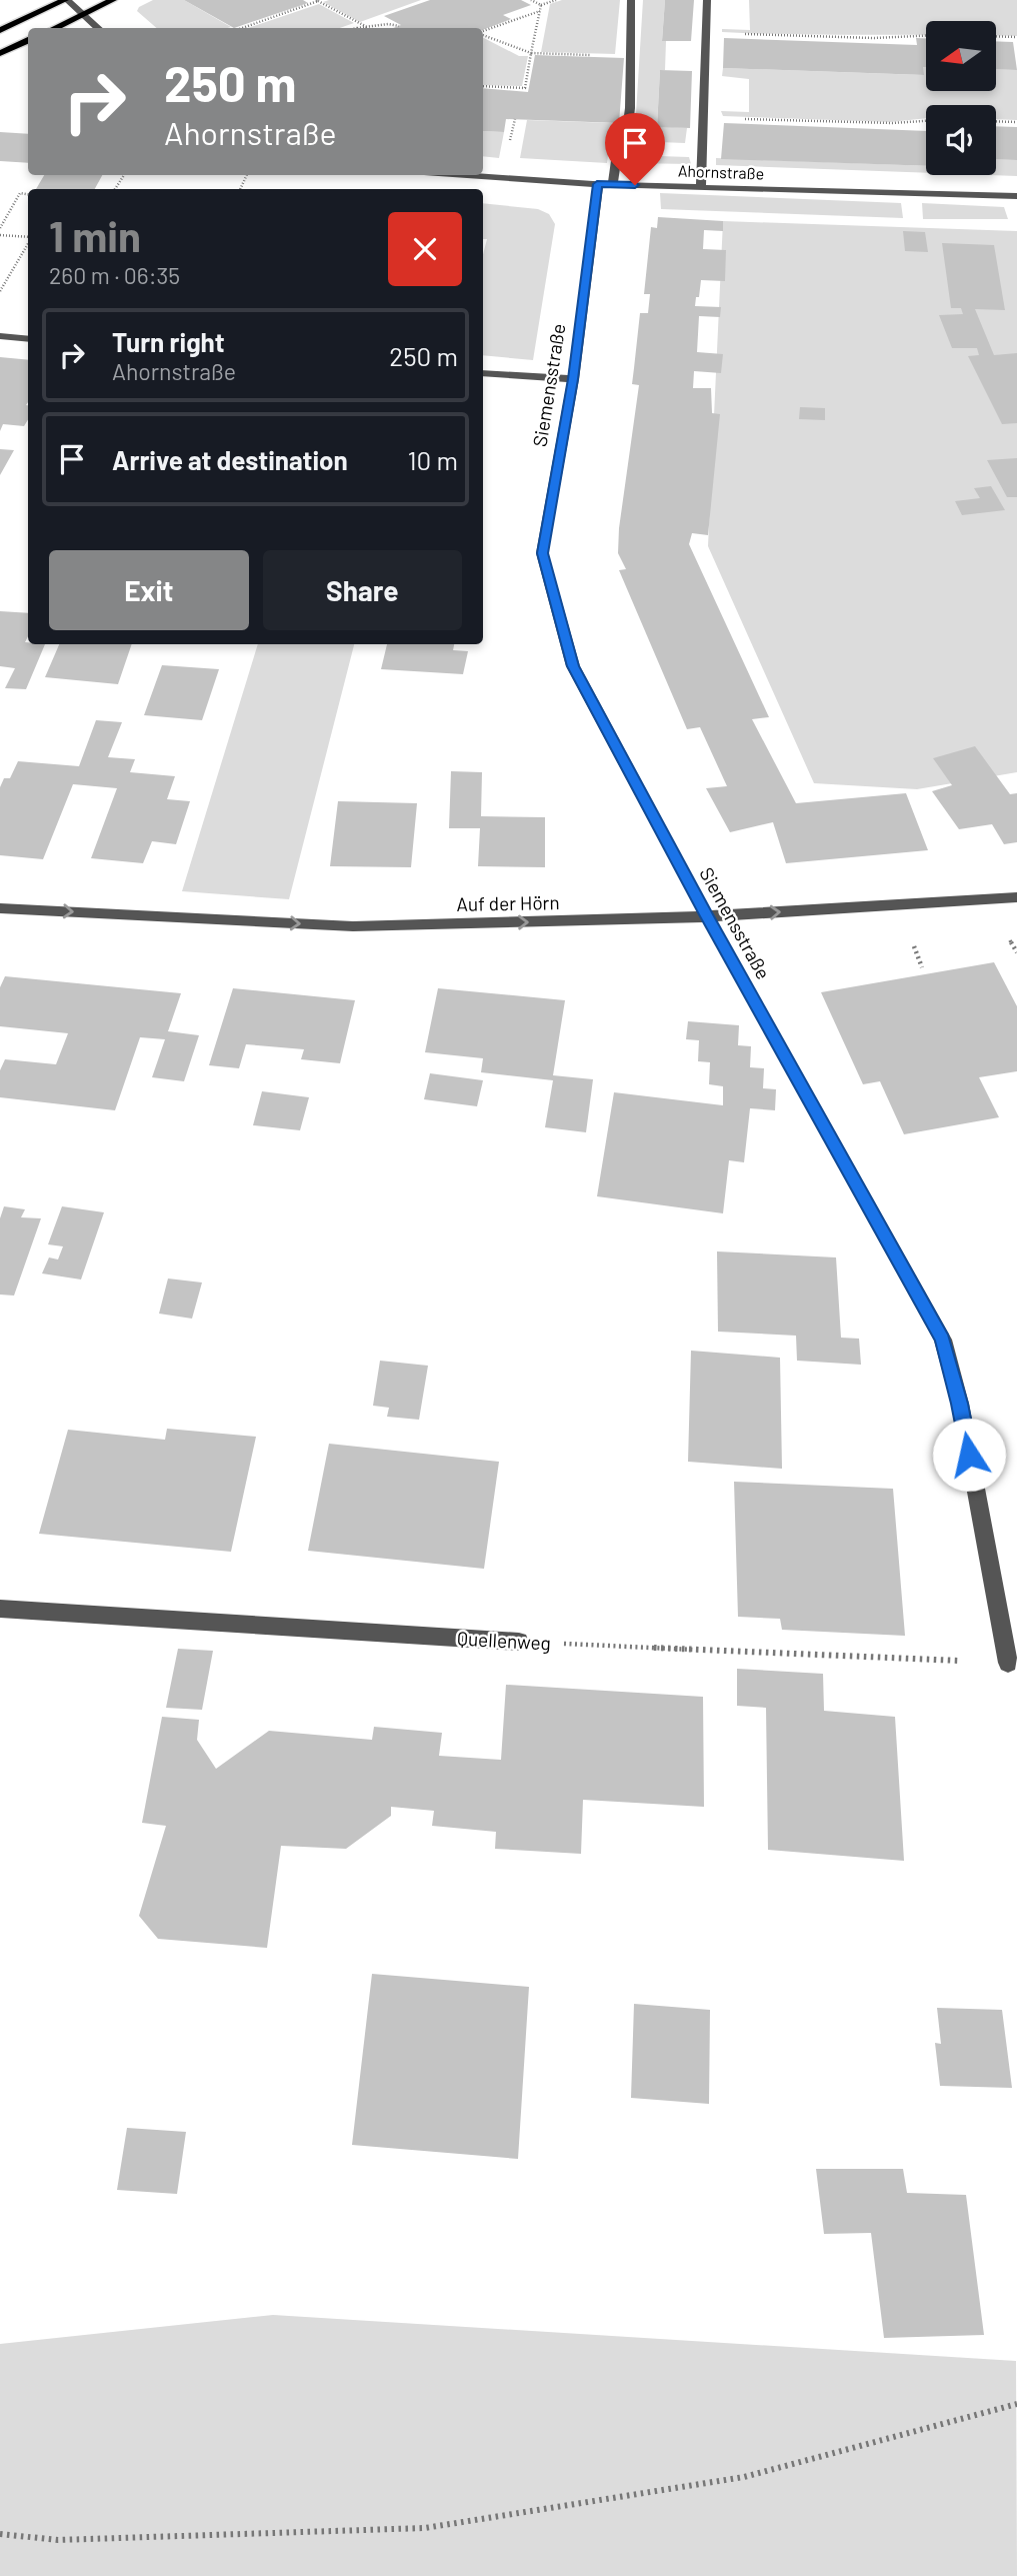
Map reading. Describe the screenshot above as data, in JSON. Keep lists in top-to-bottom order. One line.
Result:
{"streets":{"street":["Ahornstraße","Siemensstraße","Auf der Hörn","Quellenweg"]},"crossings":[["Ahornstraße","Siemensstraße"],["Siemensstraße","Auf der Hörn"],["Siemensstraße","Quellenweg"]],"one_way":["Auf der Hörn"],"north":"left","page":{"turn":["250 m","Ahornstraße"],"heading":["1 min","260 m · 06:35"],"list":[{"name":"Turn right","note":"Ahornstraße","value":"250 m"},{"name":"Arrive at destination","value":"10 m"}],"buttons":["Exit","Share"]}}
